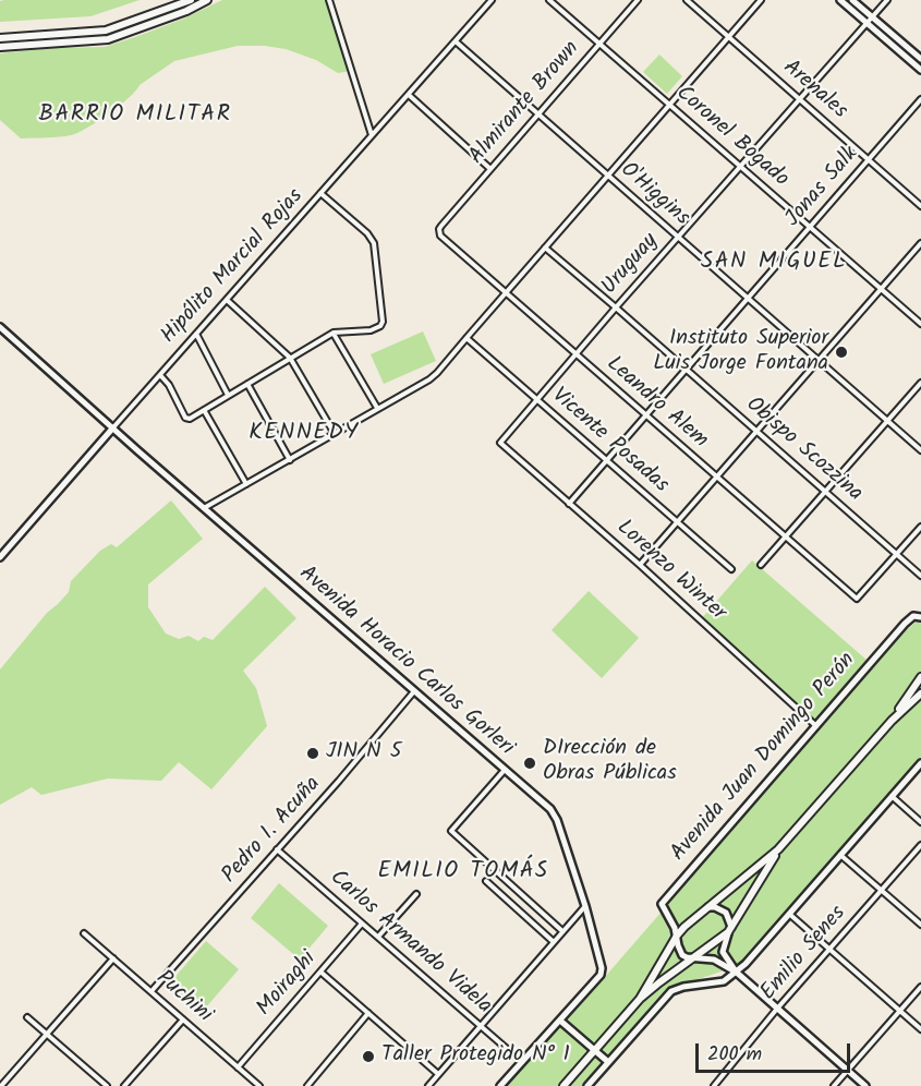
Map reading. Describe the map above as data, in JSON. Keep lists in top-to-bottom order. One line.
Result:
{"streets":{"main road":["Hipólito Marcial Rojas","Avenida Horacio Carlos Gorleri","Avenida Juan Domingo Perón"],"street":["Arenales","Almirante Brown","Coronel Bogado","Jonas Salk","O'Higgins","Uruguay","Leandro Alem","Vicente Posadas","Obispo Scozzina","Lorenzo Winter","Pedro I. Acuña","Carlos Armando Videla","Emilio Senes","Moiraghi","Puchini"]},"crossings":[["Arenales","Jonas Salk"],["Arenales","Uruguay"],["Almirante Brown","Coronel Bogado"],["Almirante Brown","O'Higgins"],["Almirante Brown","Leandro Alem"],["Coronel Bogado","Jonas Salk"],["Coronel Bogado","Uruguay"],["Jonas Salk","O'Higgins"],["Jonas Salk","Leandro Alem"],["Jonas Salk","Vicente Posadas"],["Jonas Salk","Obispo Scozzina"],["Jonas Salk","Lorenzo Winter"],["O'Higgins","Uruguay"],["O'Higgins","Hipólito Marcial Rojas"],["Uruguay","Leandro Alem"],["Uruguay","Vicente Posadas"],["Uruguay","Obispo Scozzina"],["Uruguay","Lorenzo Winter"],["Hipólito Marcial Rojas","Avenida Horacio Carlos Gorleri"],["Leandro Alem","Obispo Scozzina"],["Lorenzo Winter","Avenida Juan Domingo Perón"],["Avenida Horacio Carlos Gorleri","Pedro I. Acuña"],["Pedro I. Acuña","Carlos Armando Videla"],["Pedro I. Acuña","Puchini"],["Carlos Armando Videla","Moiraghi"],["Moiraghi","Puchini"]],"districts":["BARRIO MILITAR","SAN MIGUEL","KENNEDY","EMILIO TOMÁS"],"places":["Instituto Superior Luis Jorge Fontana","JIN N 5","DIrección de Obras Públicas","Taller Protegido N° 1"],"scale_bar":"200 m"}
